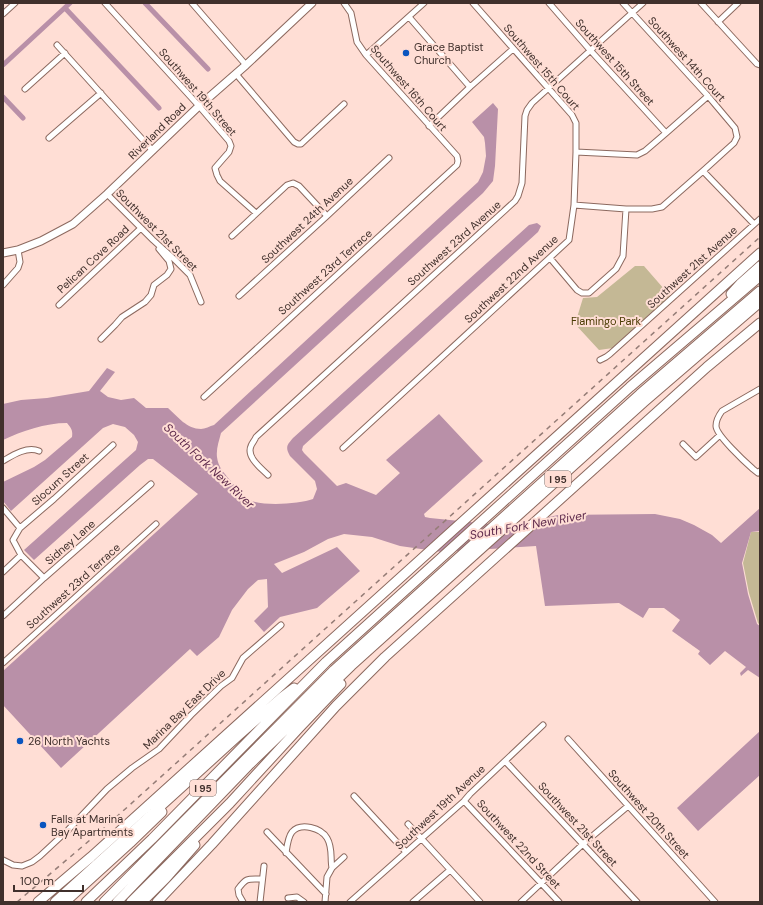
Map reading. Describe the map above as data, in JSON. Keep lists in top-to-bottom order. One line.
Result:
{"streets":{"highway":["I 95"],"street":["Southwest 14th Court","Southwest 15th Street","Southwest 15th Court","Southwest 16th Court","Southwest 19th Street","Riverland Road","Southwest 24th Avenue","Southwest 21st Street","Southwest 23rd Avenue","Pelican Cove Road","Southwest 21st Avenue","Southwest 23rd Terrace","Southwest 22nd Avenue","Slocum Street","Sidney Lane","Marina Bay East Drive","Southwest 19th Avenue","Southwest 20th Street","Southwest 22nd Street"]},"crossings":[["Southwest 14th Court","Southwest 23rd Avenue"],["Southwest 15th Street","Southwest 23rd Avenue"],["Southwest 15th Court","Southwest 23rd Avenue"],["Southwest 15th Court","Southwest 22nd Avenue"],["Southwest 16th Court","Southwest 23rd Terrace"],["Southwest 19th Street","Riverland Road"],["Riverland Road","Southwest 21st Street"],["Southwest 21st Street","Pelican Cove Road"],["Southwest 21st Street","Southwest 19th Avenue"],["Southwest 19th Avenue","Southwest 22nd Street"]],"water":["South Fork New River"],"parks":["Flamingo Park"],"places":["Grace Baptist Church","26 North Yachts","Falls at Marina Bay Apartments"],"scale_bar":"100 m"}
